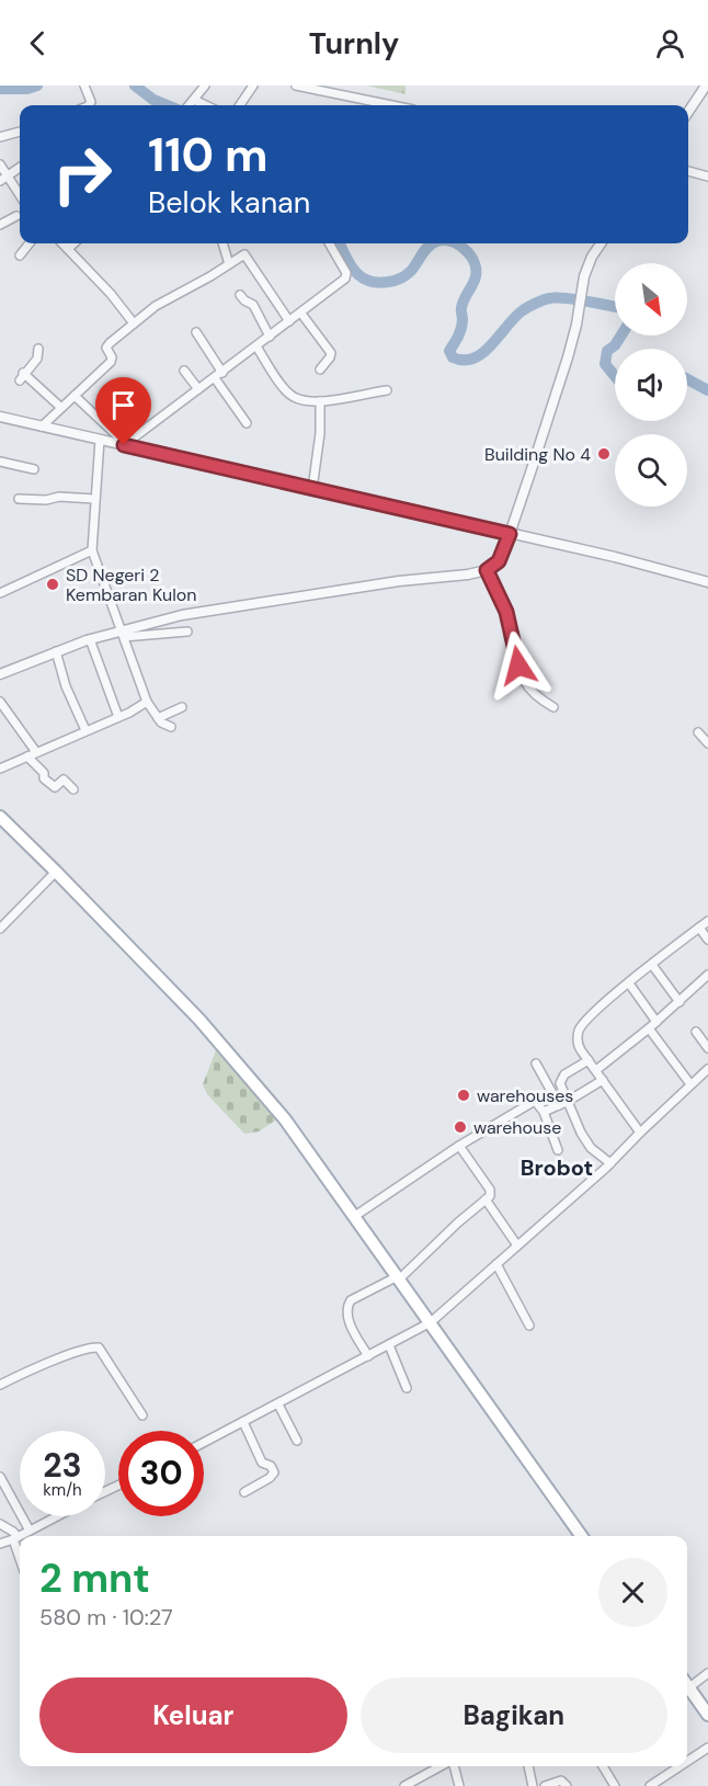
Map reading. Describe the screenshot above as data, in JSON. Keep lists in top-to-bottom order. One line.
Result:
{"districts":["Brobot"],"places":["Building No 4","SD Negeri 2 Kembaran Kulon","warehouses","warehouse"],"north":"bottom right","page":{"header":"Turnly","turn":["110 m","Belok kanan"],"speed":"23 km/h","limit":"30","heading":["2 mnt","580 m · 10:27"],"buttons":["Keluar","Bagikan"]}}
